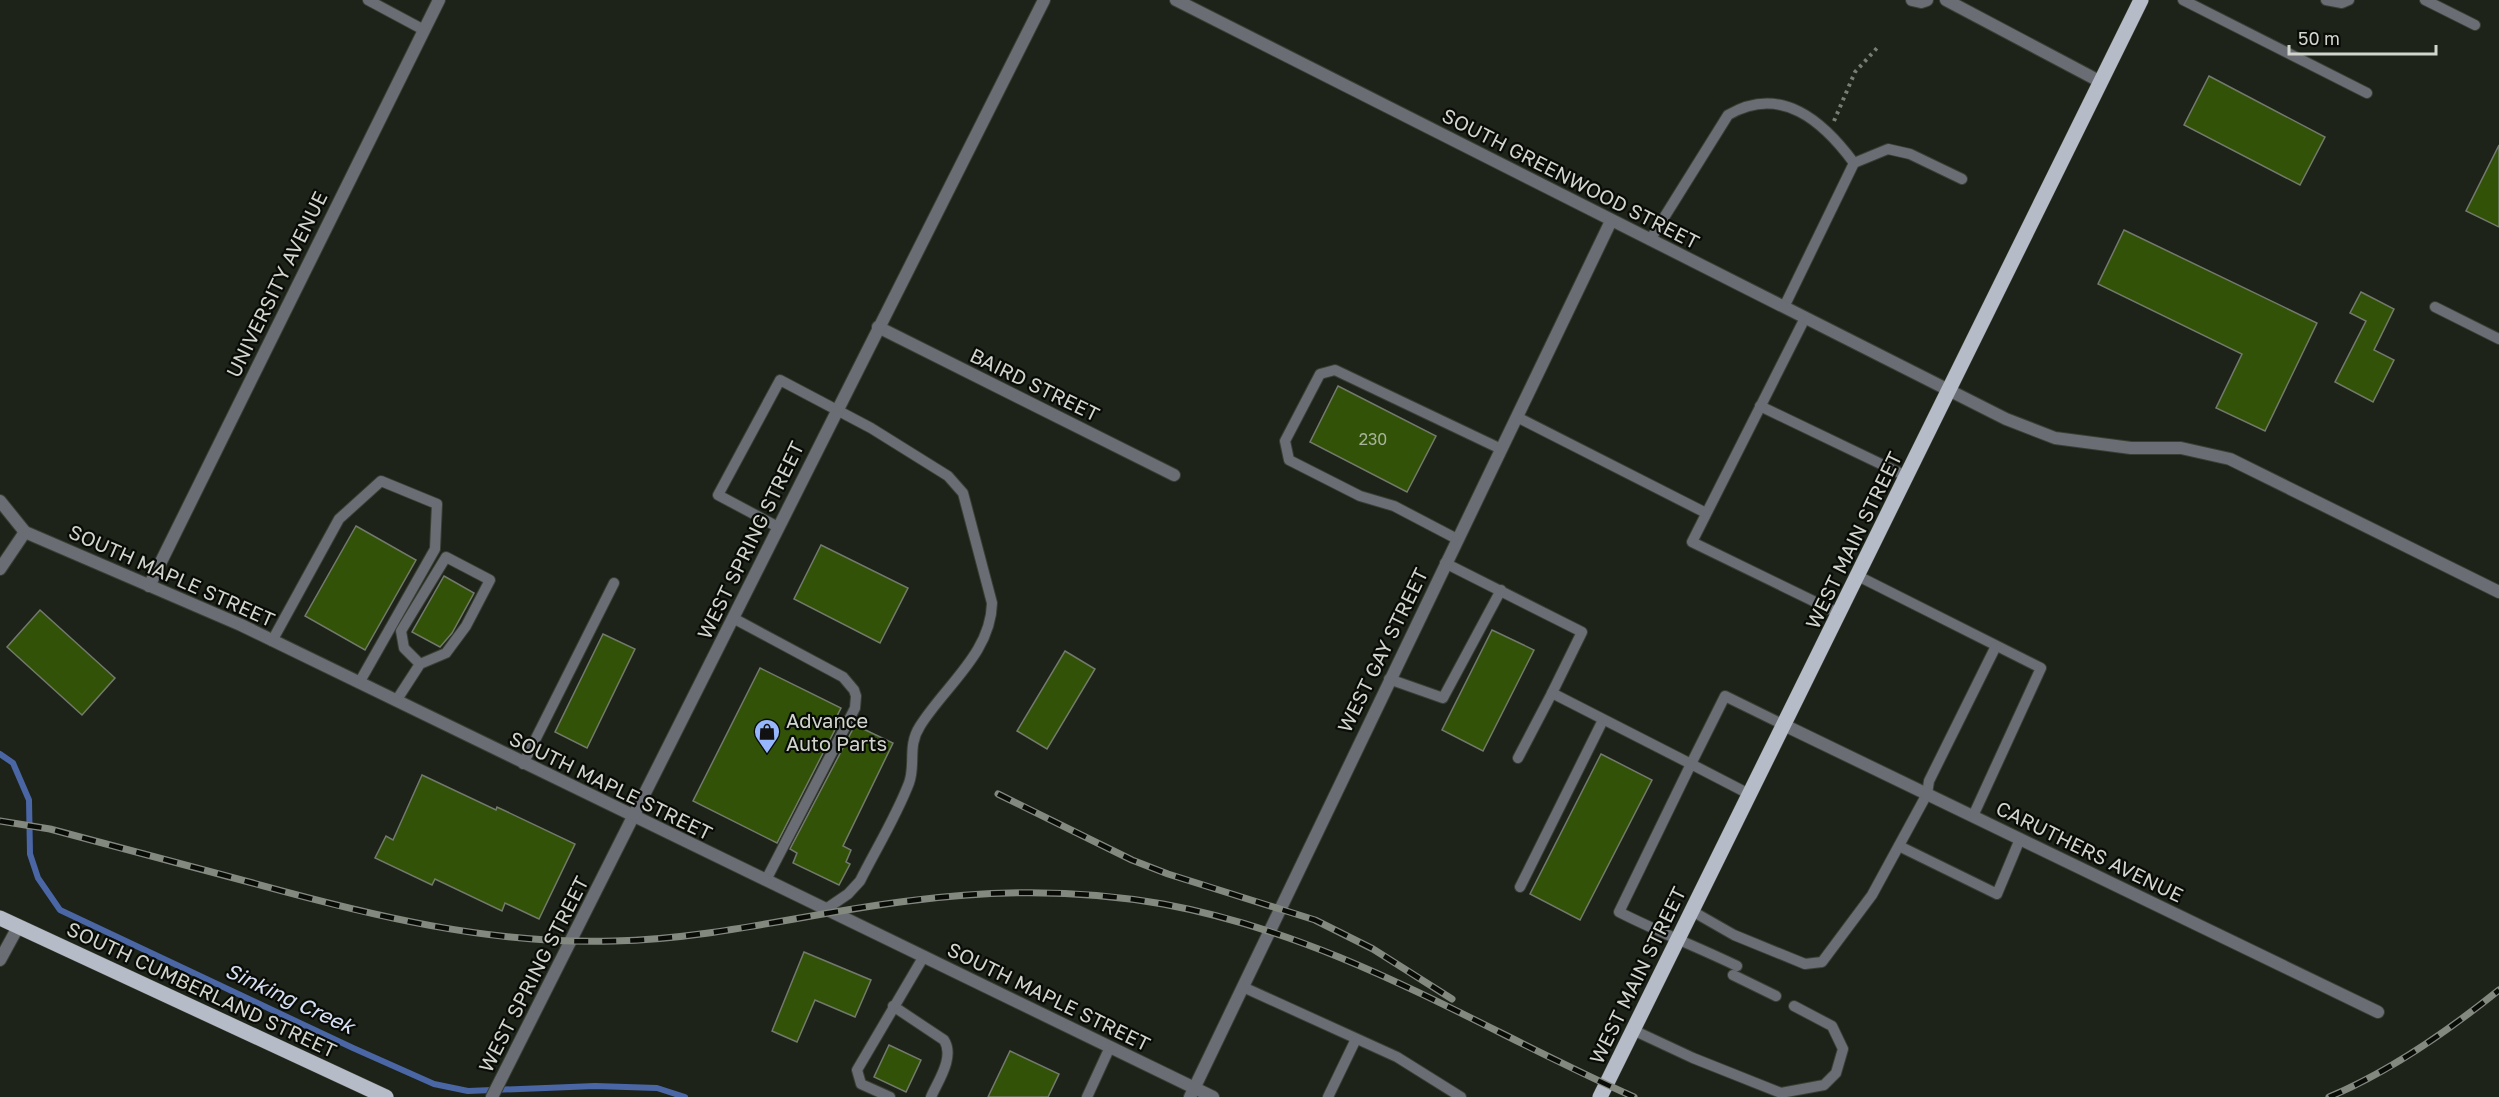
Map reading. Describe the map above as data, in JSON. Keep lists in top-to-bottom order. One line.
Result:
{"streets":{"main road":["WEST MAIN STREET","SOUTH CUMBERLAND STREET"],"street":["SOUTH GREENWOOD STREET","UNIVERSITY AVENUE","BAIRD STREET","WEST SPRING STREET","SOUTH MAPLE STREET","WEST GAY STREET","CARUTHERS AVENUE"]},"crossings":[["SOUTH GREENWOOD STREET","WEST MAIN STREET"],["SOUTH GREENWOOD STREET","WEST GAY STREET"],["UNIVERSITY AVENUE","SOUTH MAPLE STREET"],["BAIRD STREET","WEST SPRING STREET"],["WEST SPRING STREET","SOUTH MAPLE STREET"],["WEST MAIN STREET","CARUTHERS AVENUE"],["SOUTH MAPLE STREET","WEST GAY STREET"]],"water":["Sinking Creek"],"places":{"shop":["Advance Auto Parts"]},"house_numbers":["230"],"scale_bar":"50 m"}
